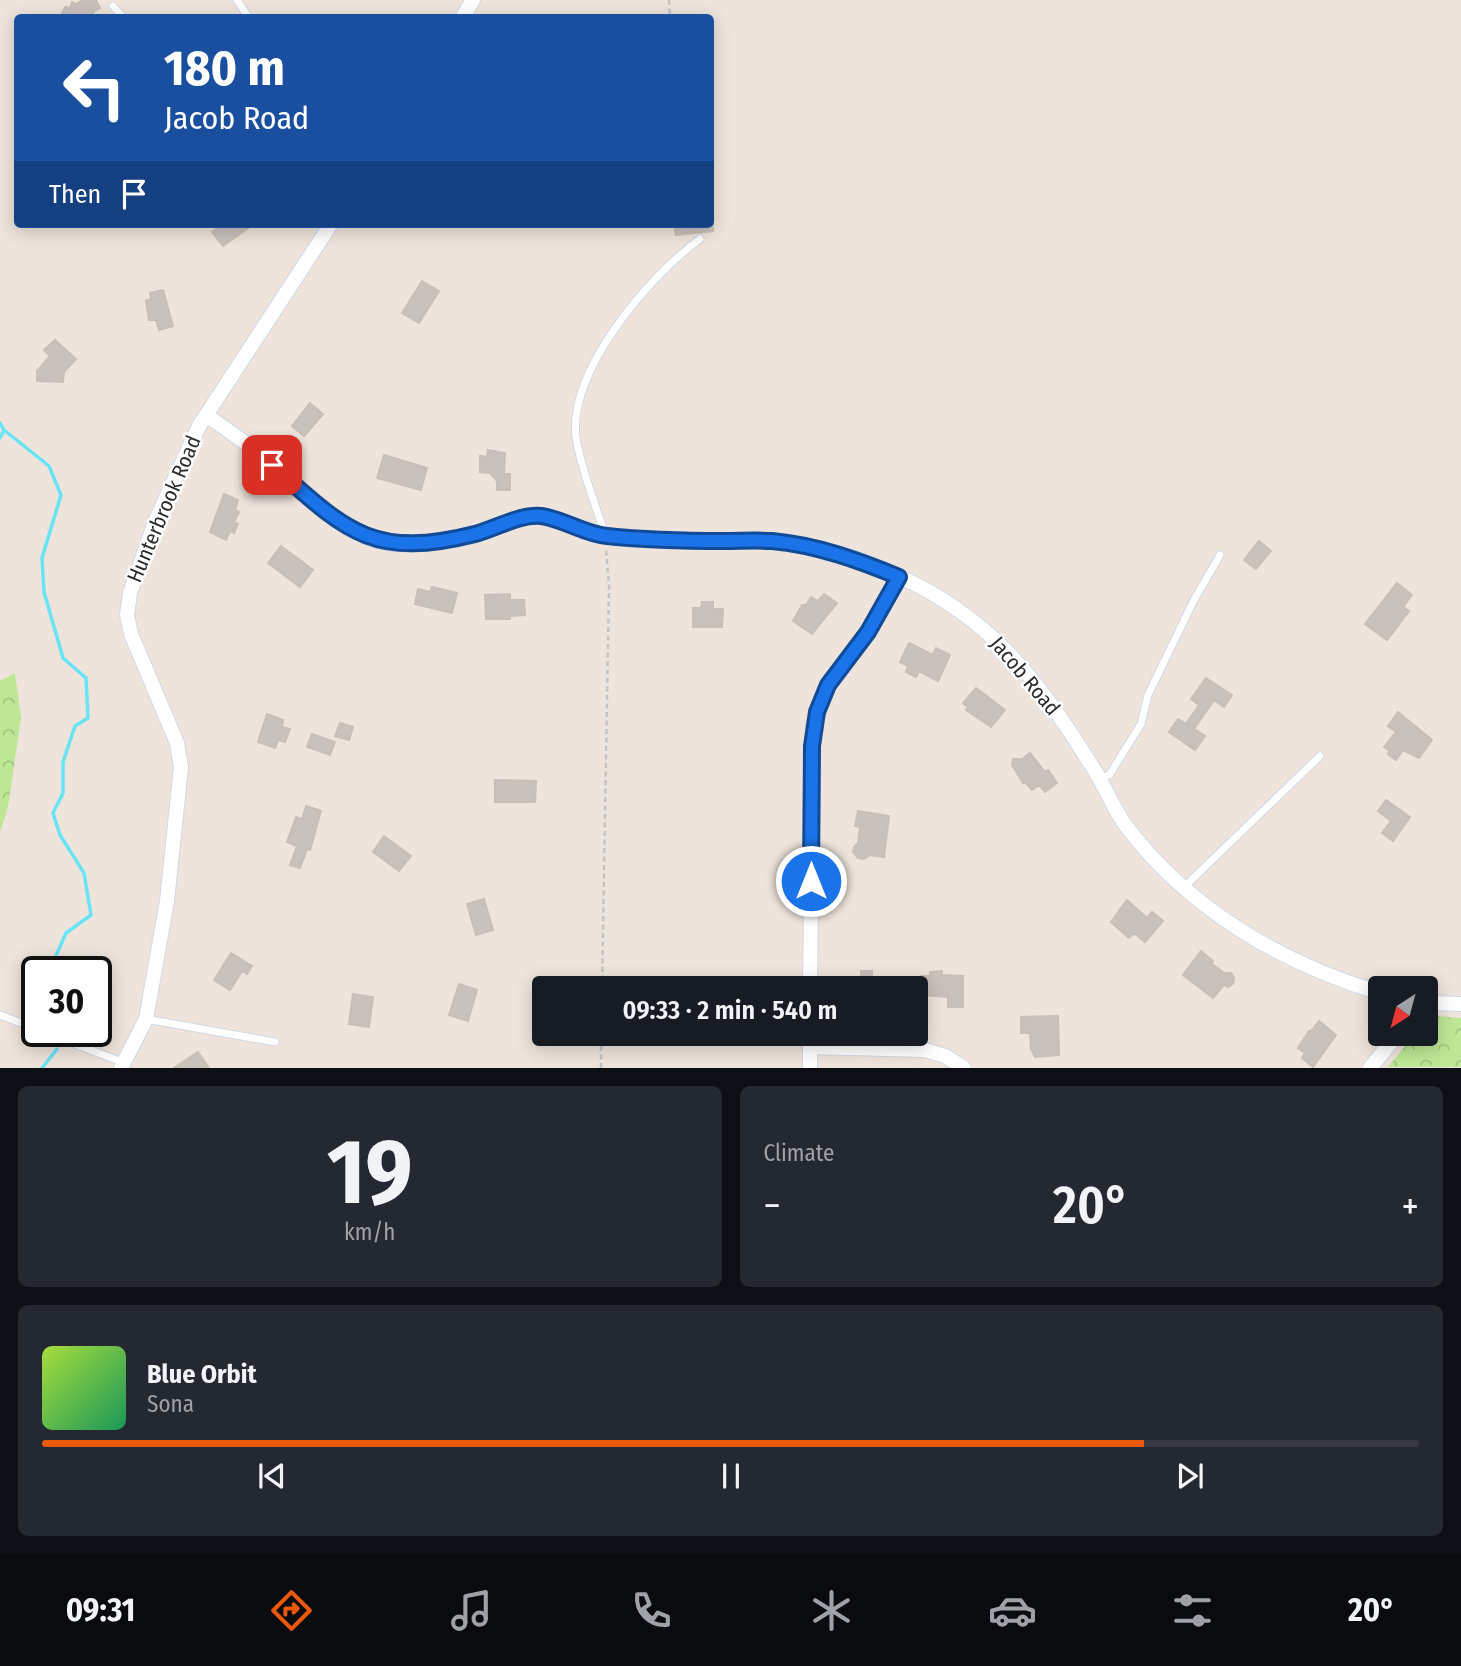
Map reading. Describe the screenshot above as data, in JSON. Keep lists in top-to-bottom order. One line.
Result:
{"streets":{"street":["Hunterbrook Road","Jacob Road"]},"crossings":[["Hunterbrook Road","Jacob Road"]],"north":"bottom left","page":{"turn":["180 m","Jacob Road"],"then":"Then","limit":"30","trip":"09:33 · 2 min · 540 m","tile":[["19","km/h"],"Climate"],"heat":["−","20°","+"],"song":["Blue Orbit","Sona"],"tabs":["09:31","20°"]}}
